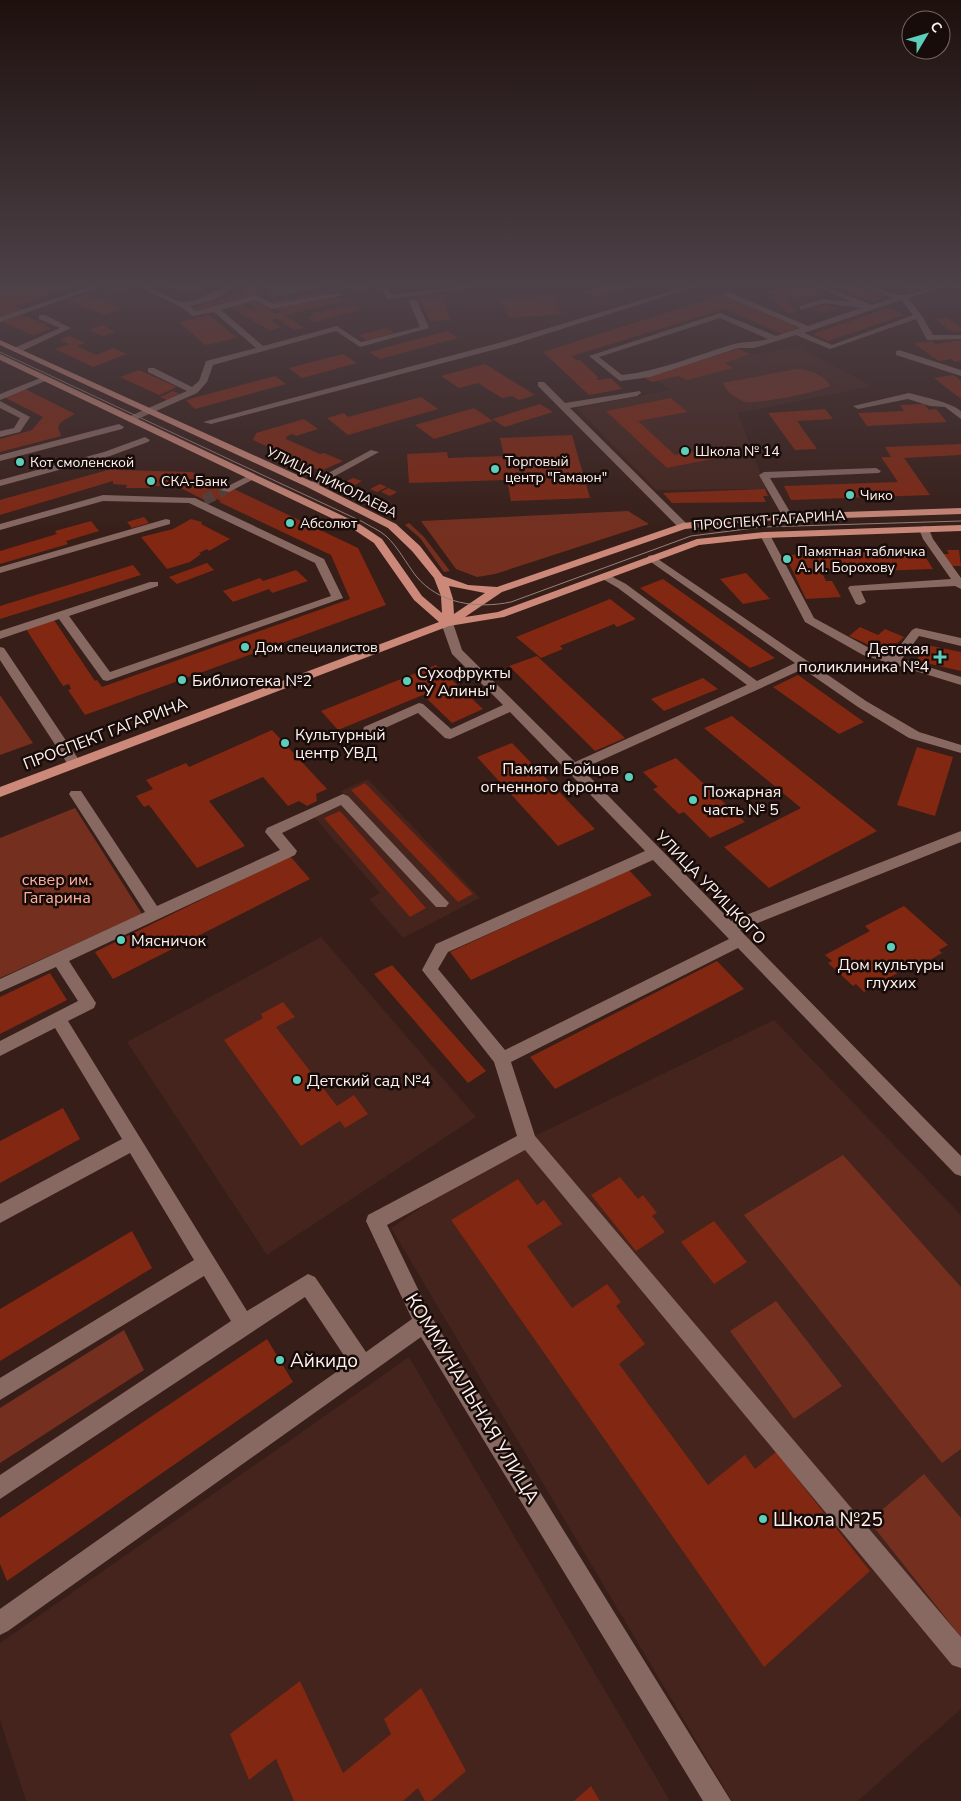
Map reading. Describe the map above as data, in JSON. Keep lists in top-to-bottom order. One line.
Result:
{"streets":{"main road":["УЛИЦА НИКОЛАЕВА","ПРОСПЕКТ ГАГАРИНА"],"street":["УЛИЦА УРИЦКОГО","КОММУНАЛЬНАЯ УЛИЦА"]},"crossings":[["УЛИЦА НИКОЛАЕВА","ПРОСПЕКТ ГАГАРИНА"],["УЛИЦА НИКОЛАЕВА","УЛИЦА УРИЦКОГО"],["ПРОСПЕКТ ГАГАРИНА","УЛИЦА УРИЦКОГО"]],"parks":["сквер им. Гагарина"],"places":{"other":["Школа № 14","Кот смоленской","Торговый центр \"Гамаюн\"","СКА-Банк","Чико","Абсолют","Памятная табличка А. И. Борохову","Дом специалистов","Библиотека №2","Сухофрукты \"У Алины\"","Культурный центр УВД","Памяти Бойцов огненного фронта","Пожарная часть № 5","Мясничок","Дом культуры глухих","Детский сад №4","Айкидо","Школа №25"],"health":["Детская поликлиника №4"]},"north":"top right"}
